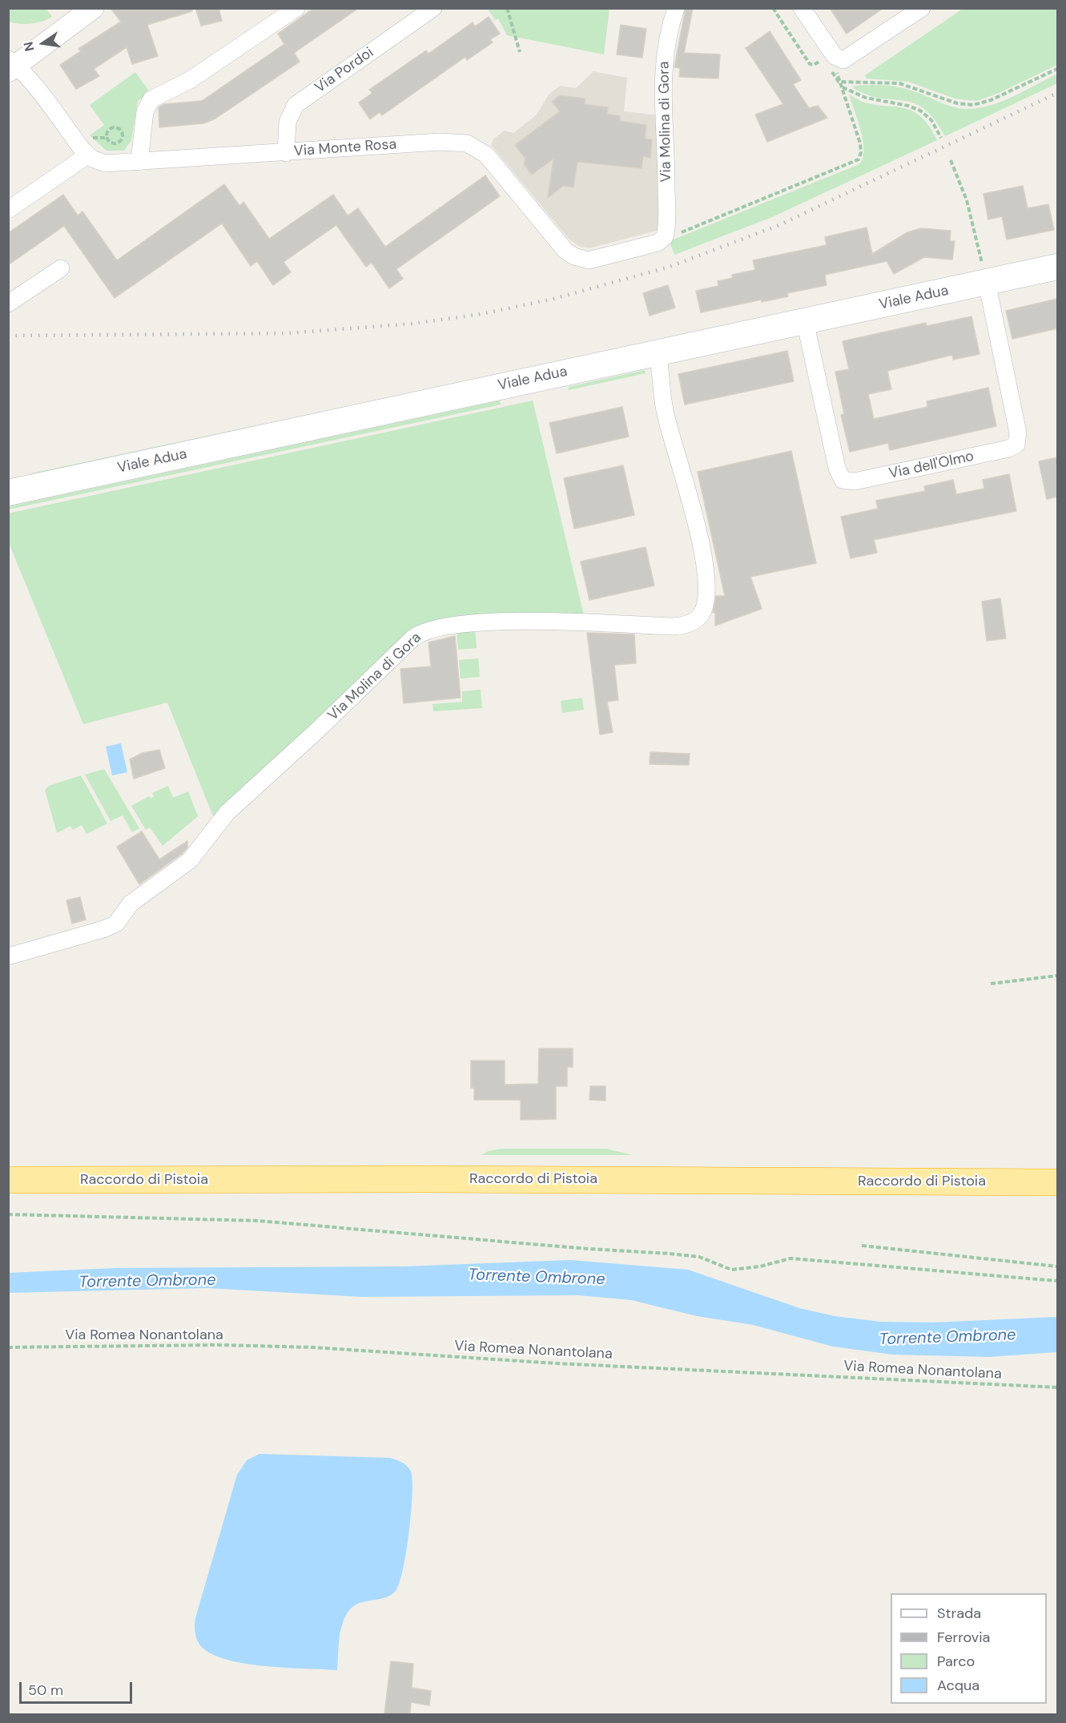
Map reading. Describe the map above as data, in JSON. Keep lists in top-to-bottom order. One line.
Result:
{"streets":{"highway":["Raccordo di Pistoia"],"main road":["Viale Adua"],"street":["Via Pordoi","Via Molina di Gora","Via Monte Rosa","Via dell'Olmo"],"path":["Via Romea Nonantolana"]},"crossings":[["Via Pordoi","Via Monte Rosa"],["Via Molina di Gora","Via Monte Rosa"],["Via Molina di Gora","Viale Adua"],["Viale Adua","Via dell'Olmo"]],"water":["Torrente Ombrone"],"legend":["Strada","Ferrovia","Parco","Acqua"],"scale_bar":"50 m","north":"left"}
